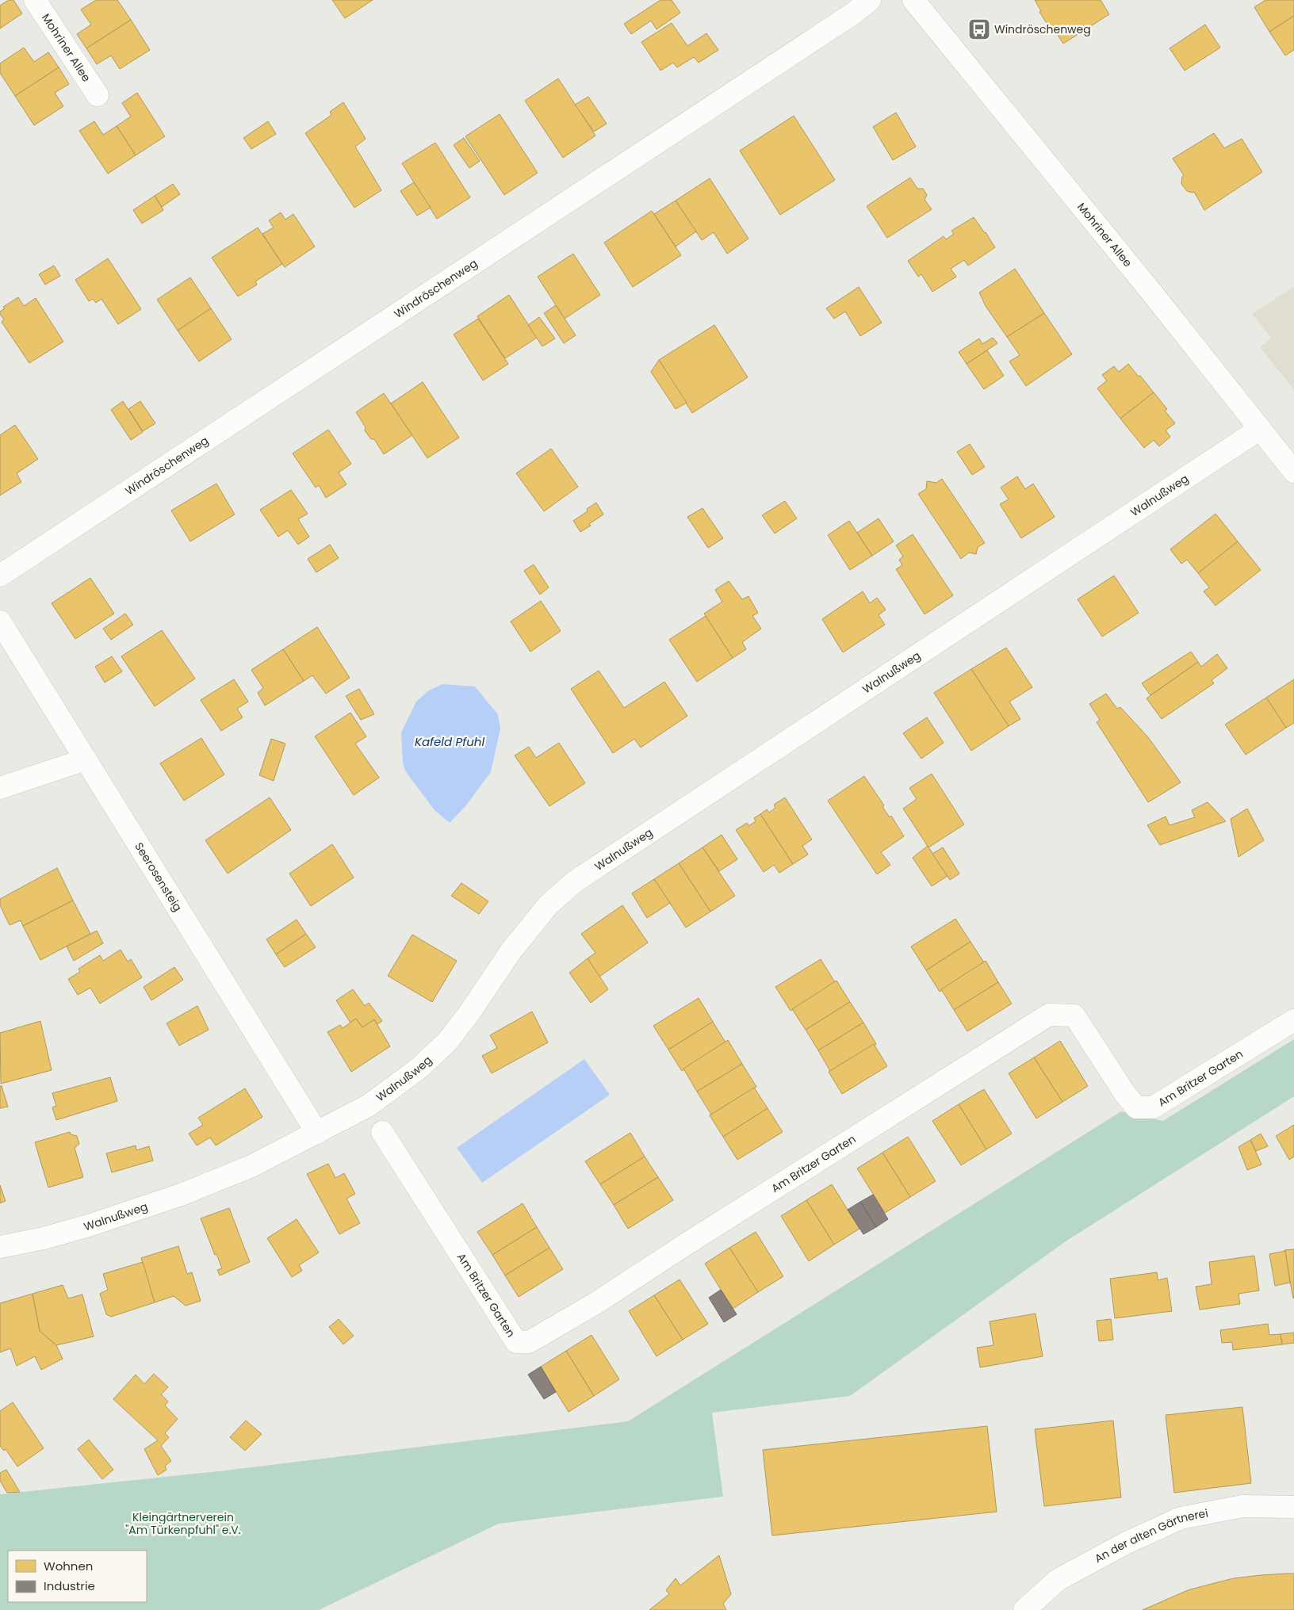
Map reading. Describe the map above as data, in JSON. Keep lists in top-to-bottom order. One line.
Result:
{"streets":{"street":["Mohriner Allee","Windröschenweg","Walnußweg","Seerosensteig","Am Britzer Garten","An der alten Gärtnerei"]},"crossings":[["Mohriner Allee","Walnußweg"],["Walnußweg","Seerosensteig"]],"water":["Kafeld Pfuhl"],"parks":["Kleingärtnerverein \"Am Türkenpfuhl\" e.V."],"places":{"bus stop":["Windröschenweg"]},"legend":["Wohnen","Industrie"]}
